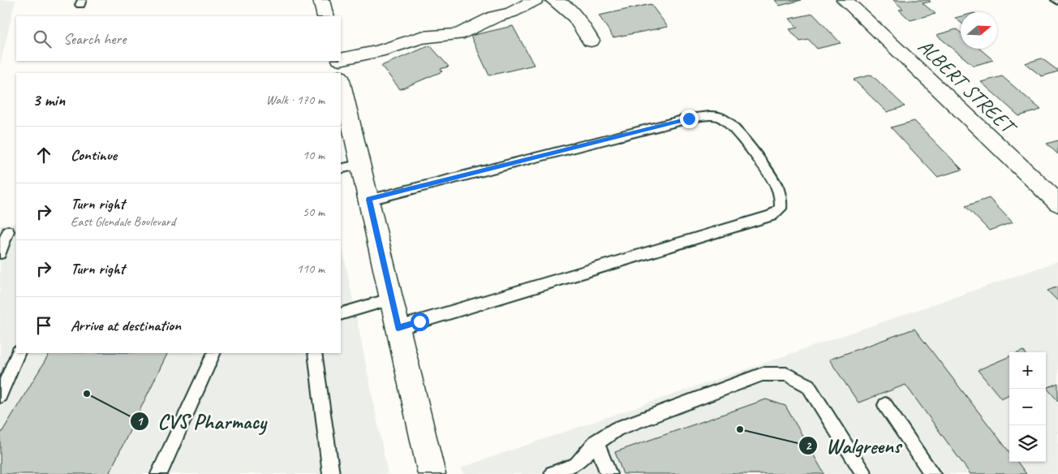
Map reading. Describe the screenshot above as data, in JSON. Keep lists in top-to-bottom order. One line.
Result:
{"streets":{"street":["ALBERT STREET"]},"places":["CVS Pharmacy","Walgreens"],"north":"right","page":{"search":"Search here","heading":["3 min","Walk · 170 m"],"list":[["Continue","10 m"],["Turn right","East Glendale Boulevard","50 m"],["Turn right","110 m"],"Arrive at destination"],"map_buttons":["+","−"]}}
